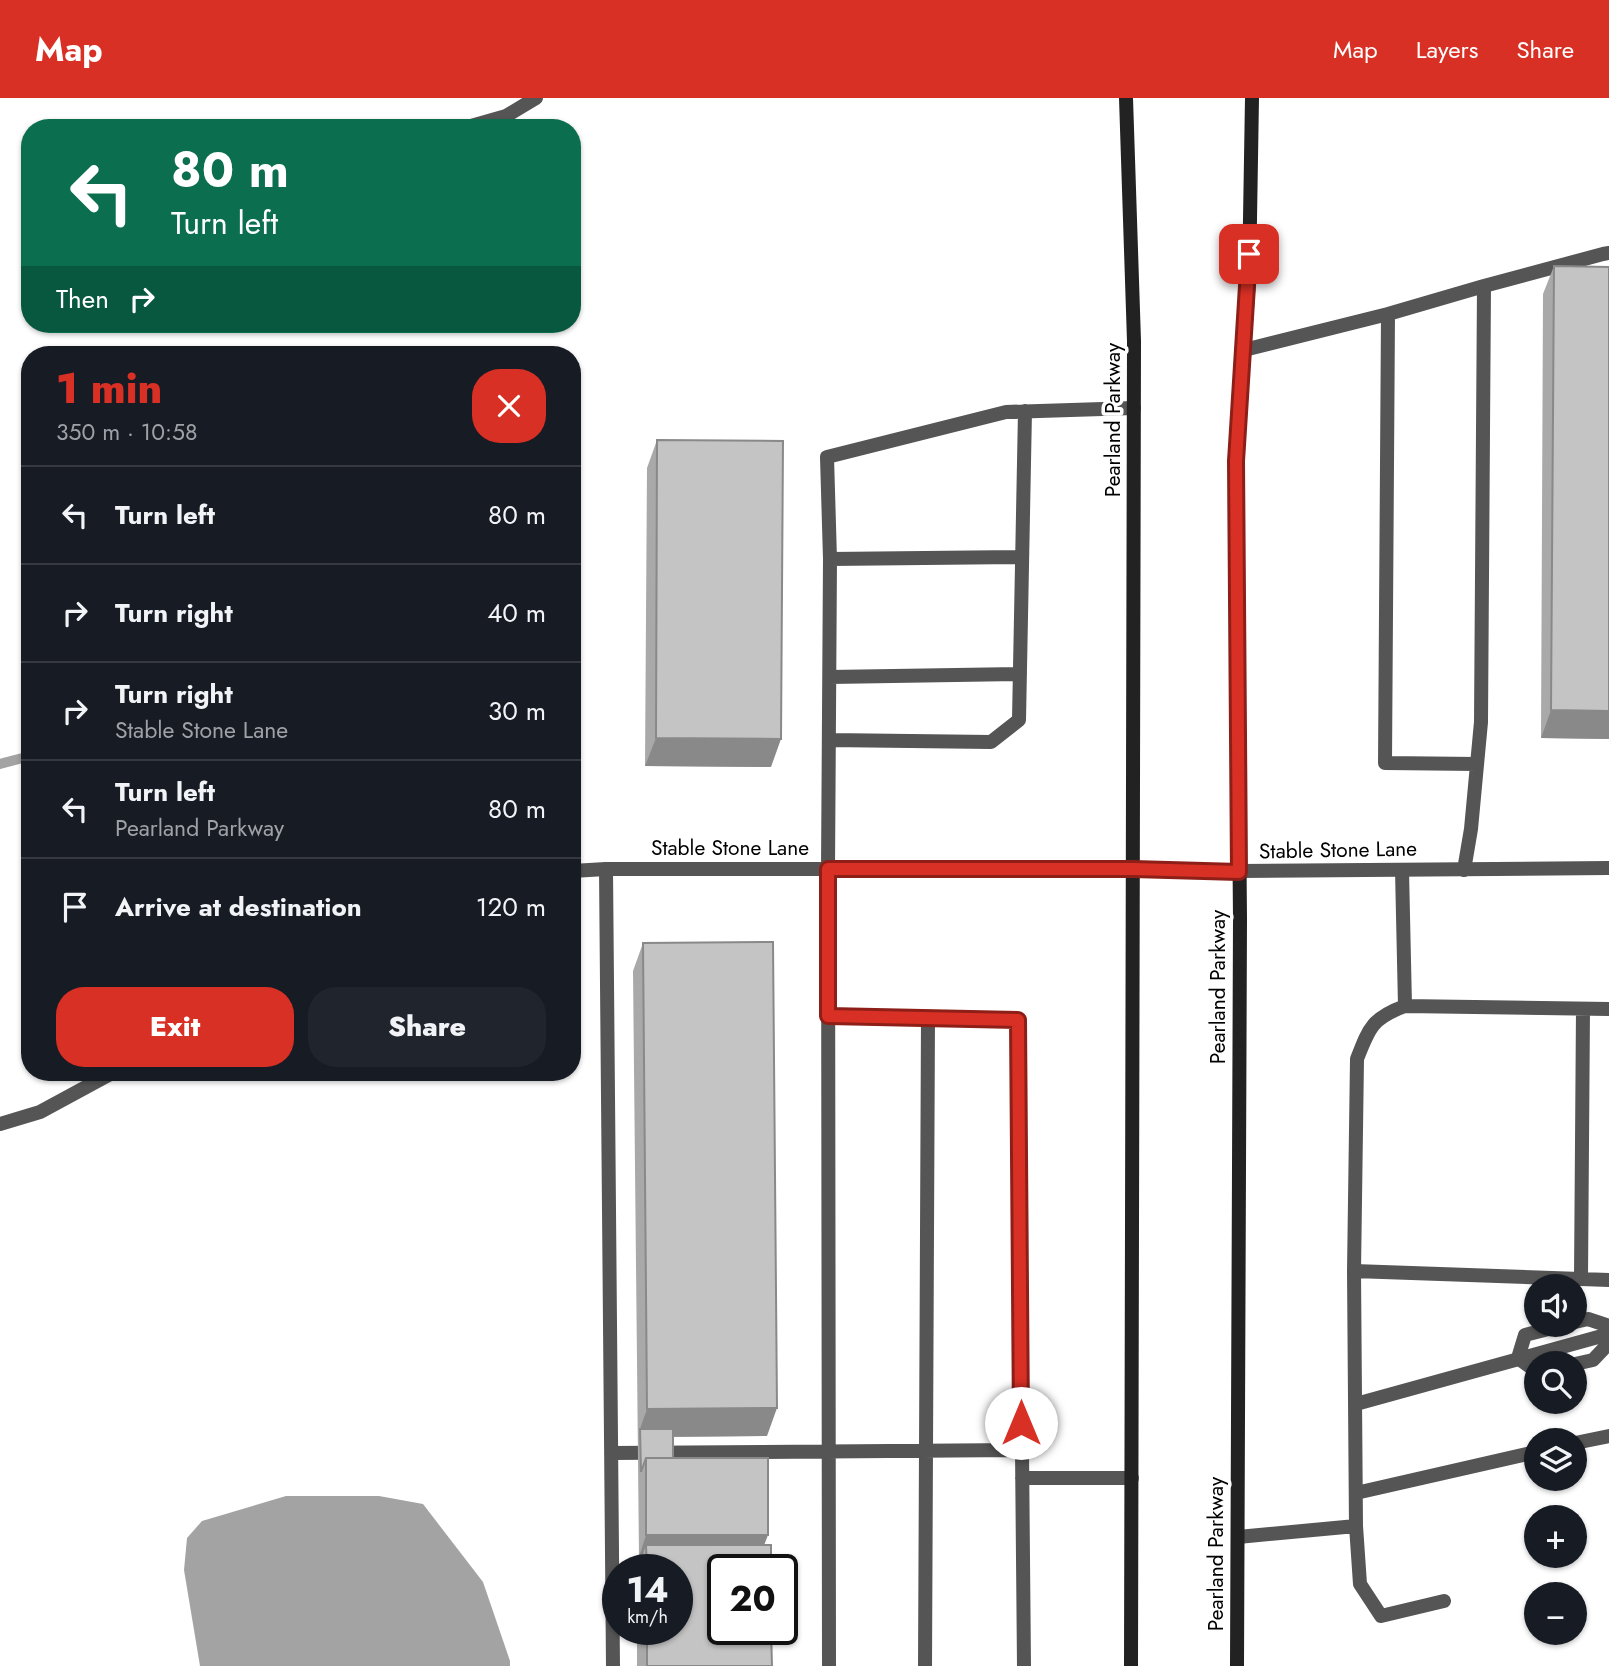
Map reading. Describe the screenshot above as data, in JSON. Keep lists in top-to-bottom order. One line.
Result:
{"streets":{"main road":["Pearland Parkway"],"street":["Stable Stone Lane"]},"crossings":[["Pearland Parkway","Stable Stone Lane"]],"page":{"header":"Map","nav":["Map","Layers","Share"],"turn":["80 m","Turn left"],"then":"Then","heading":["1 min","350 m · 10:58"],"list":[{"name":"Turn left","value":"80 m"},{"name":"Turn right","value":"40 m"},{"name":"Turn right","note":"Stable Stone Lane","value":"30 m"},{"name":"Turn left","note":"Pearland Parkway","value":"80 m"},{"name":"Arrive at destination","value":"120 m"}],"buttons":["Exit","Share"],"map_buttons":["+","−"],"speed":"14 km/h","limit":"20"}}
